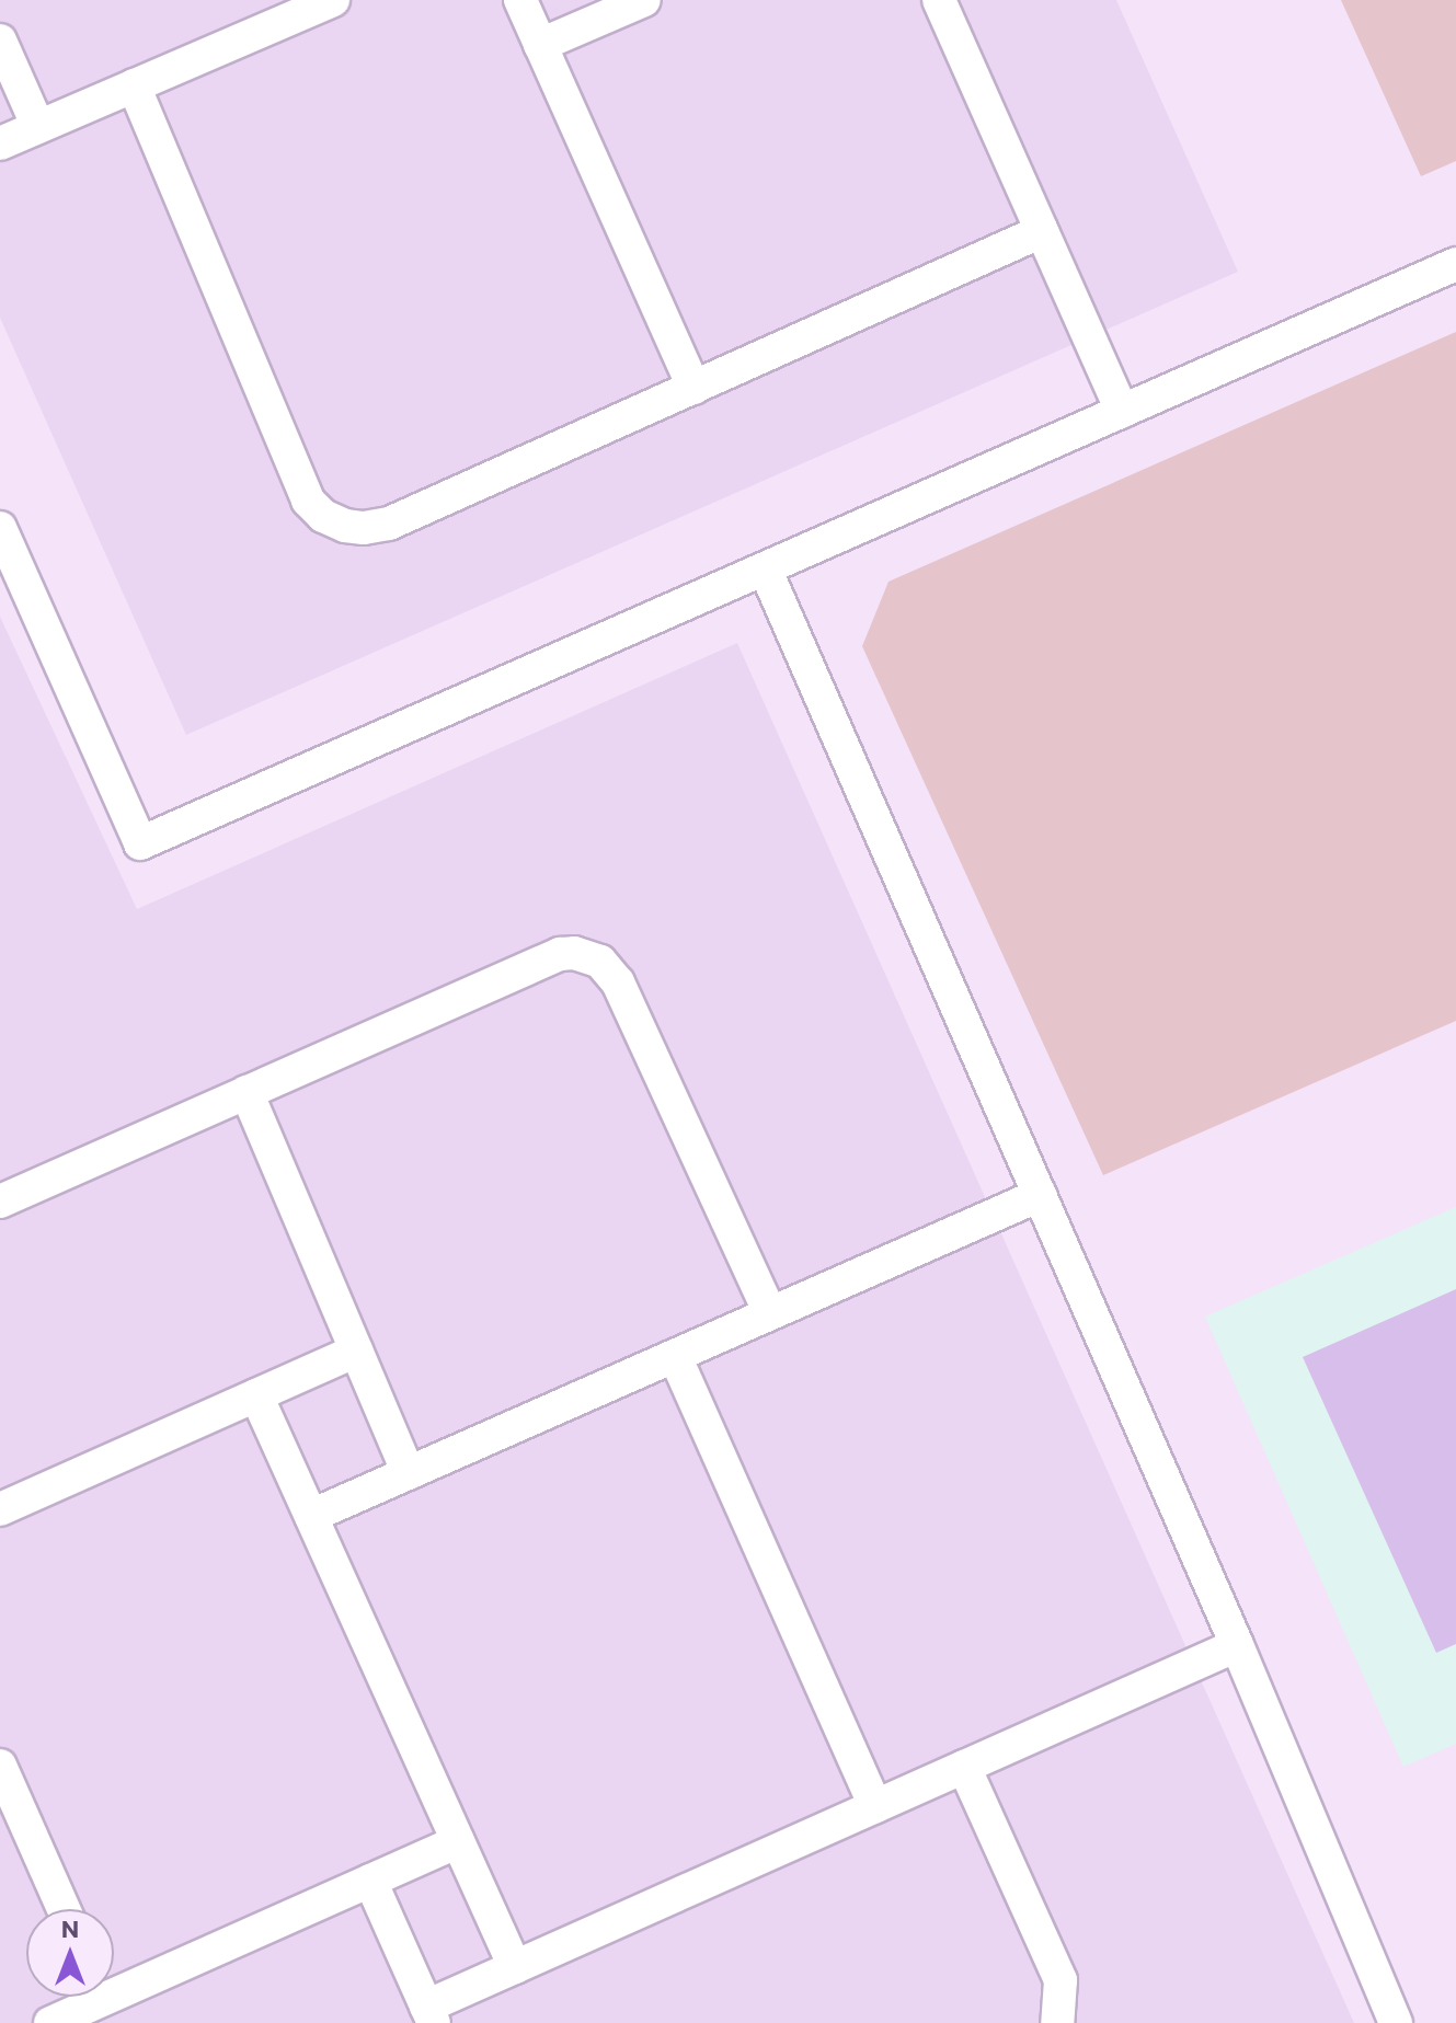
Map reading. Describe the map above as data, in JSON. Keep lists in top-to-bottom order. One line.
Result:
{"north":"top"}
